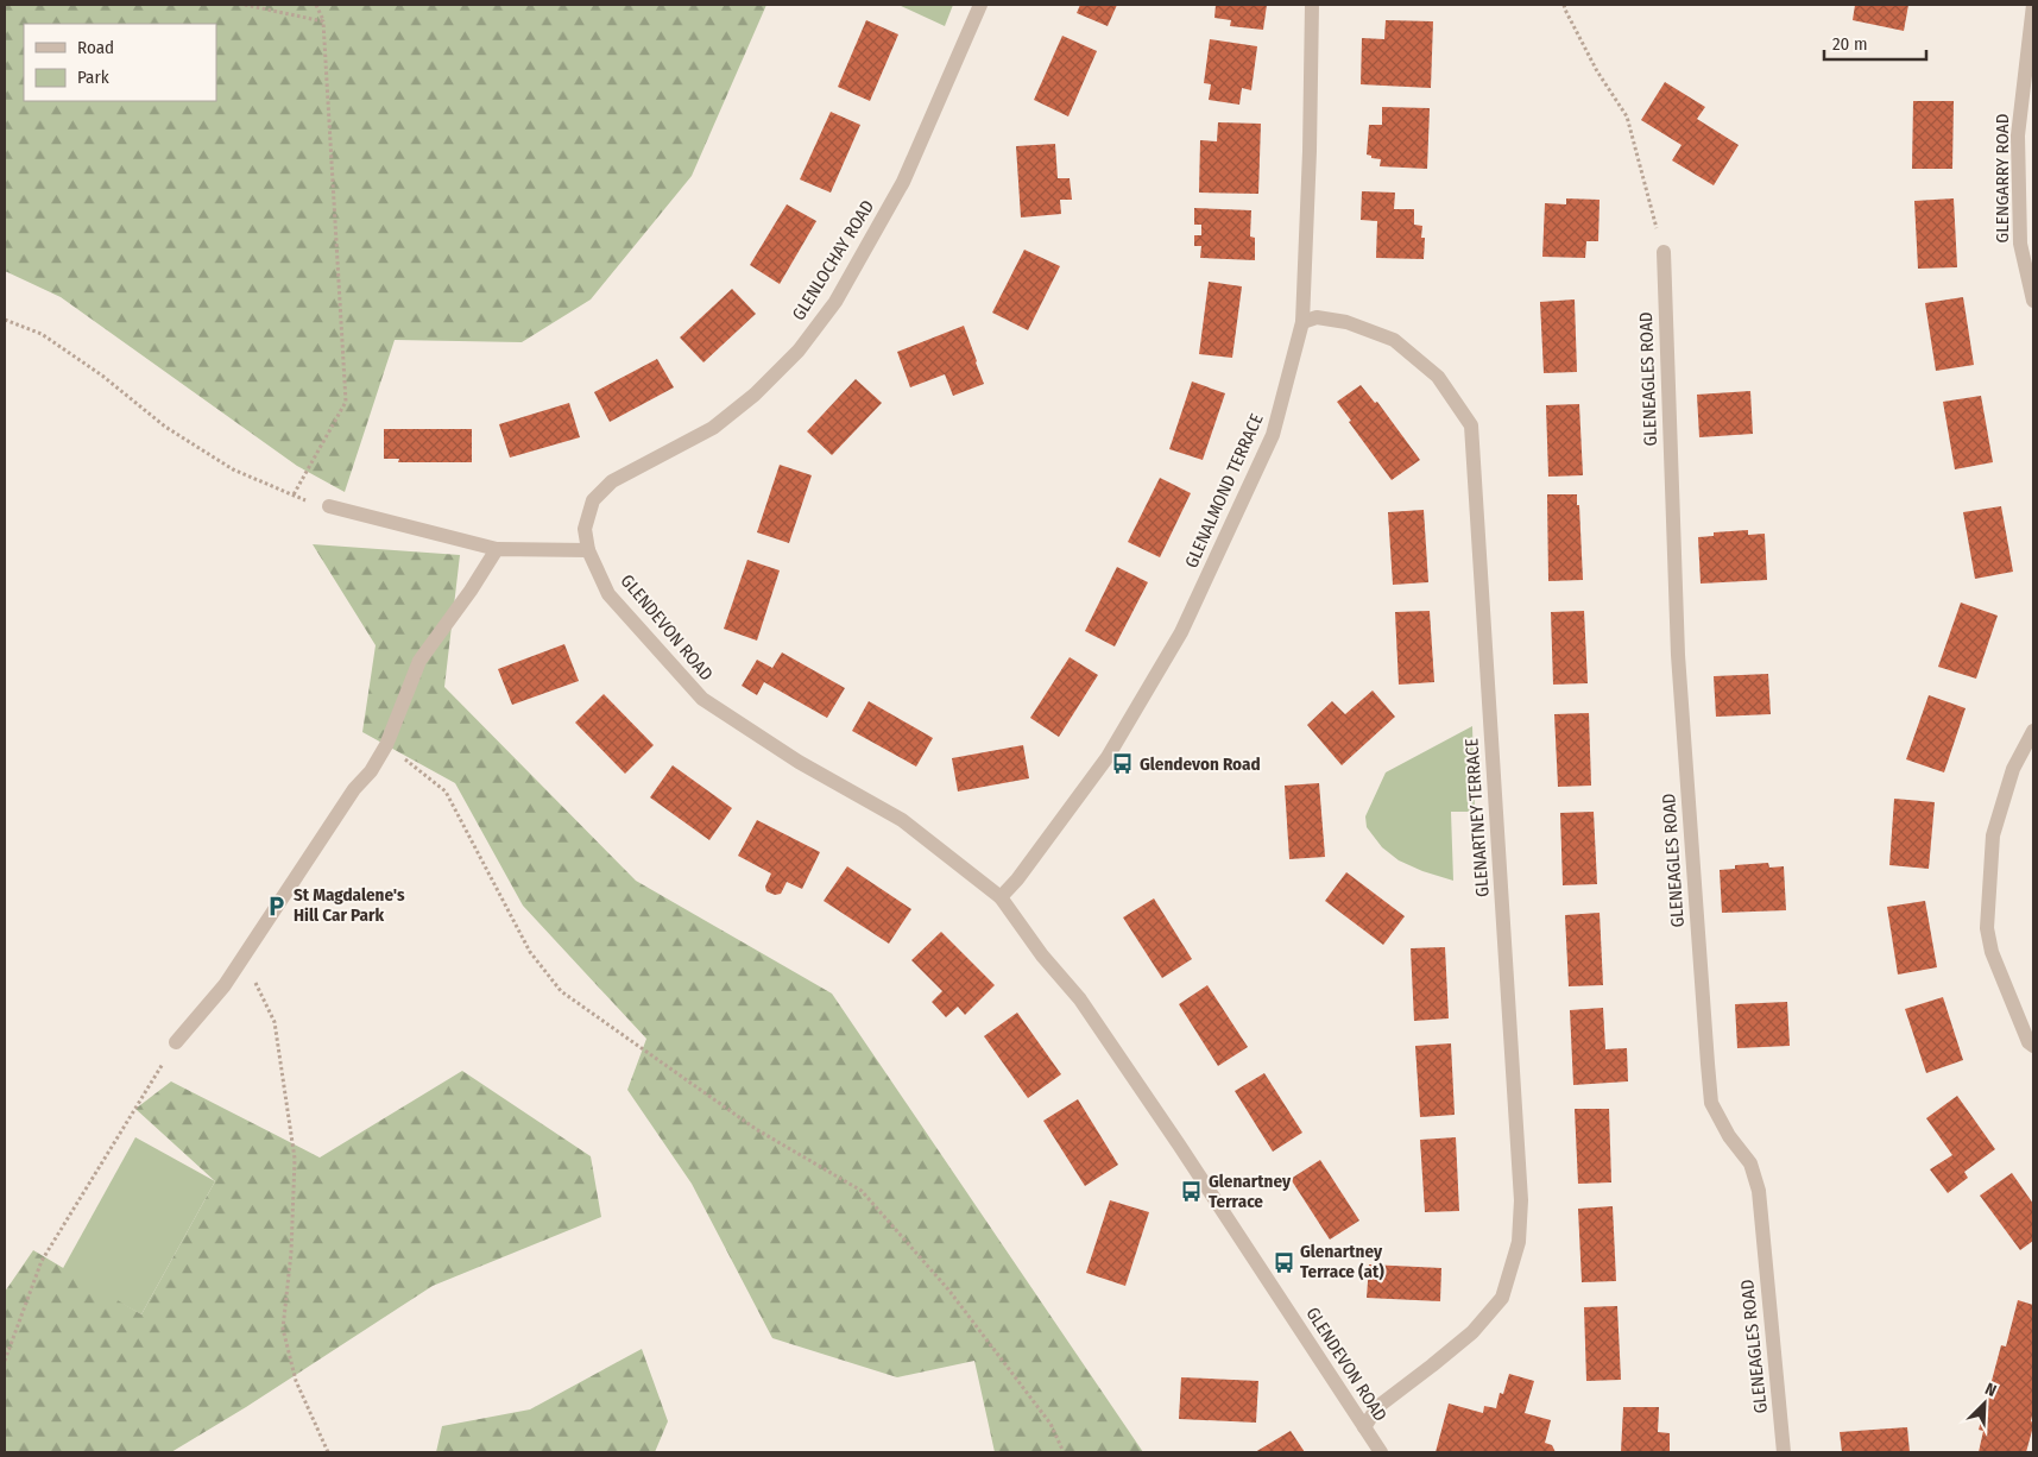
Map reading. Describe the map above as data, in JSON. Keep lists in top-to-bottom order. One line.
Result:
{"streets":{"street":["GLENGARRY ROAD","GLENLOCHAY ROAD","GLENEAGLES ROAD","GLENALMOND TERRACE","GLENDEVON ROAD","GLENARTNEY TERRACE"]},"crossings":[["GLENLOCHAY ROAD","GLENDEVON ROAD"],["GLENALMOND TERRACE","GLENDEVON ROAD"],["GLENALMOND TERRACE","GLENARTNEY TERRACE"],["GLENDEVON ROAD","GLENARTNEY TERRACE"]],"places":{"bus stop":["Glendevon Road","Glenartney Terrace","Glenartney Terrace (at)"],"parking":["St Magdalene's Hill Car Park"]},"legend":["Road","Park"],"scale_bar":"20 m","north":"top right"}
